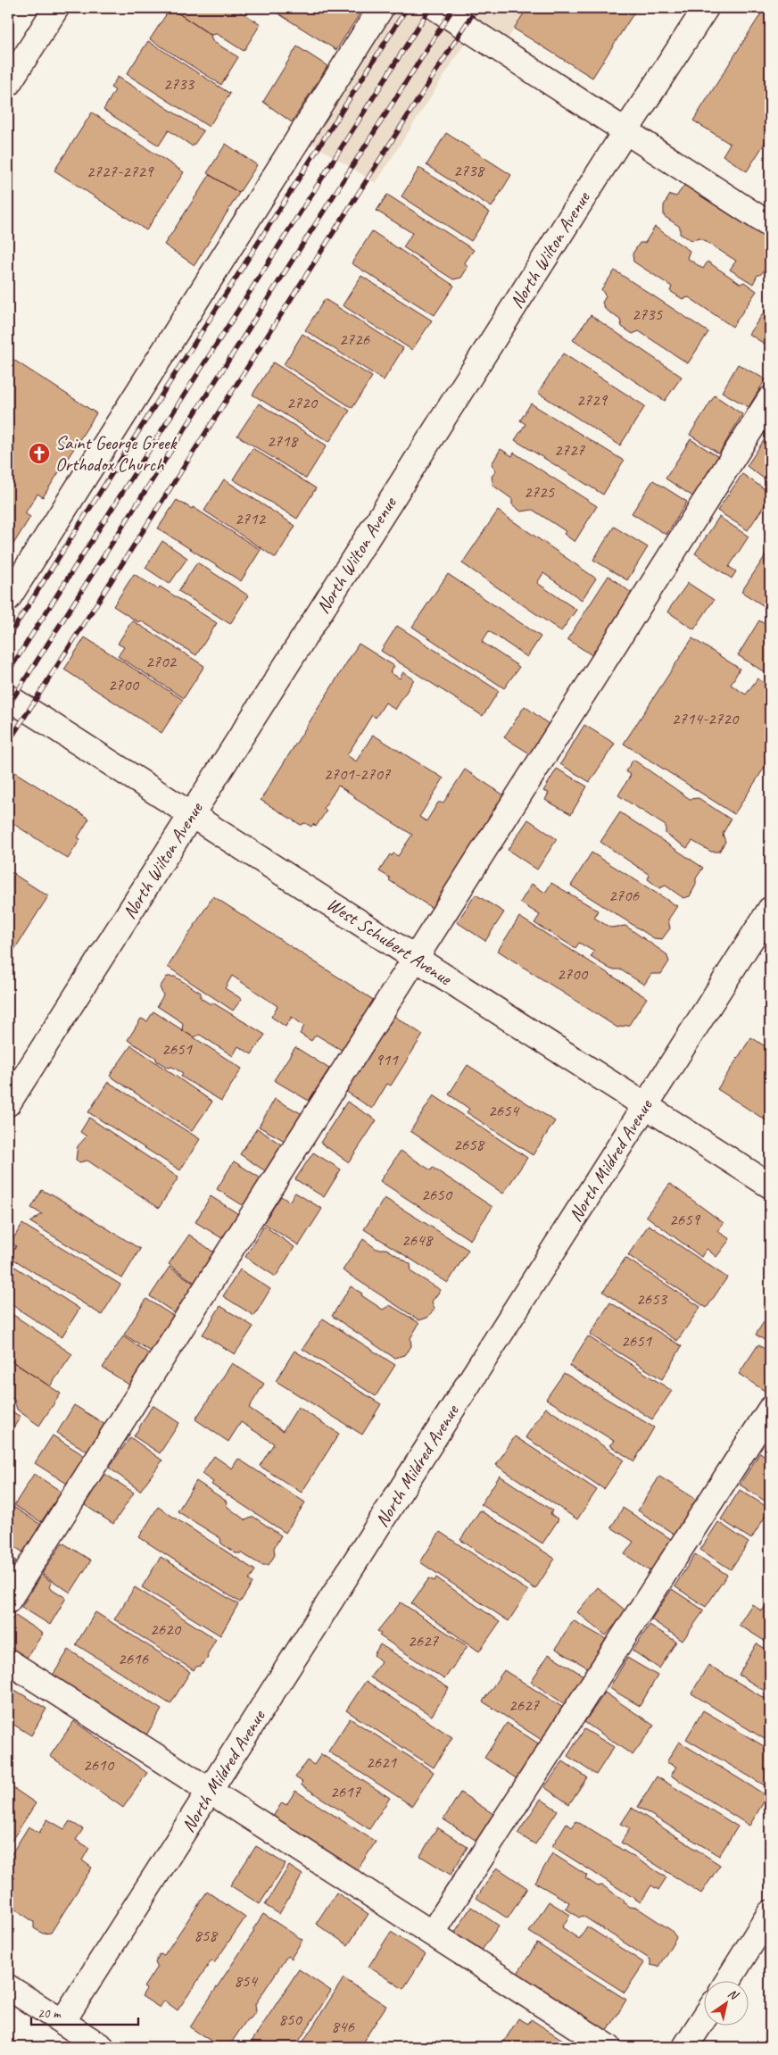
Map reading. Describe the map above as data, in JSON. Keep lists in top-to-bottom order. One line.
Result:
{"streets":{"street":["North Wilton Avenue","West Schubert Avenue","North Mildred Avenue"]},"crossings":[["North Wilton Avenue","West Schubert Avenue"],["West Schubert Avenue","North Mildred Avenue"]],"places":{"church":["Saint George Greek Orthodox Church"]},"house_numbers":["2733","2738","2727-2729","2735","2726","2729","2720","2718","2727","2725","2712","2702","2700","2714-2720","2701-2707","2706","2700","2651","911","2654","2658","2650","2659","2648","2653","2651","2620","2627","2616","2627","2621","2610","2617","858","854","850","846"],"scale_bar":"20 m","north":"top right"}
